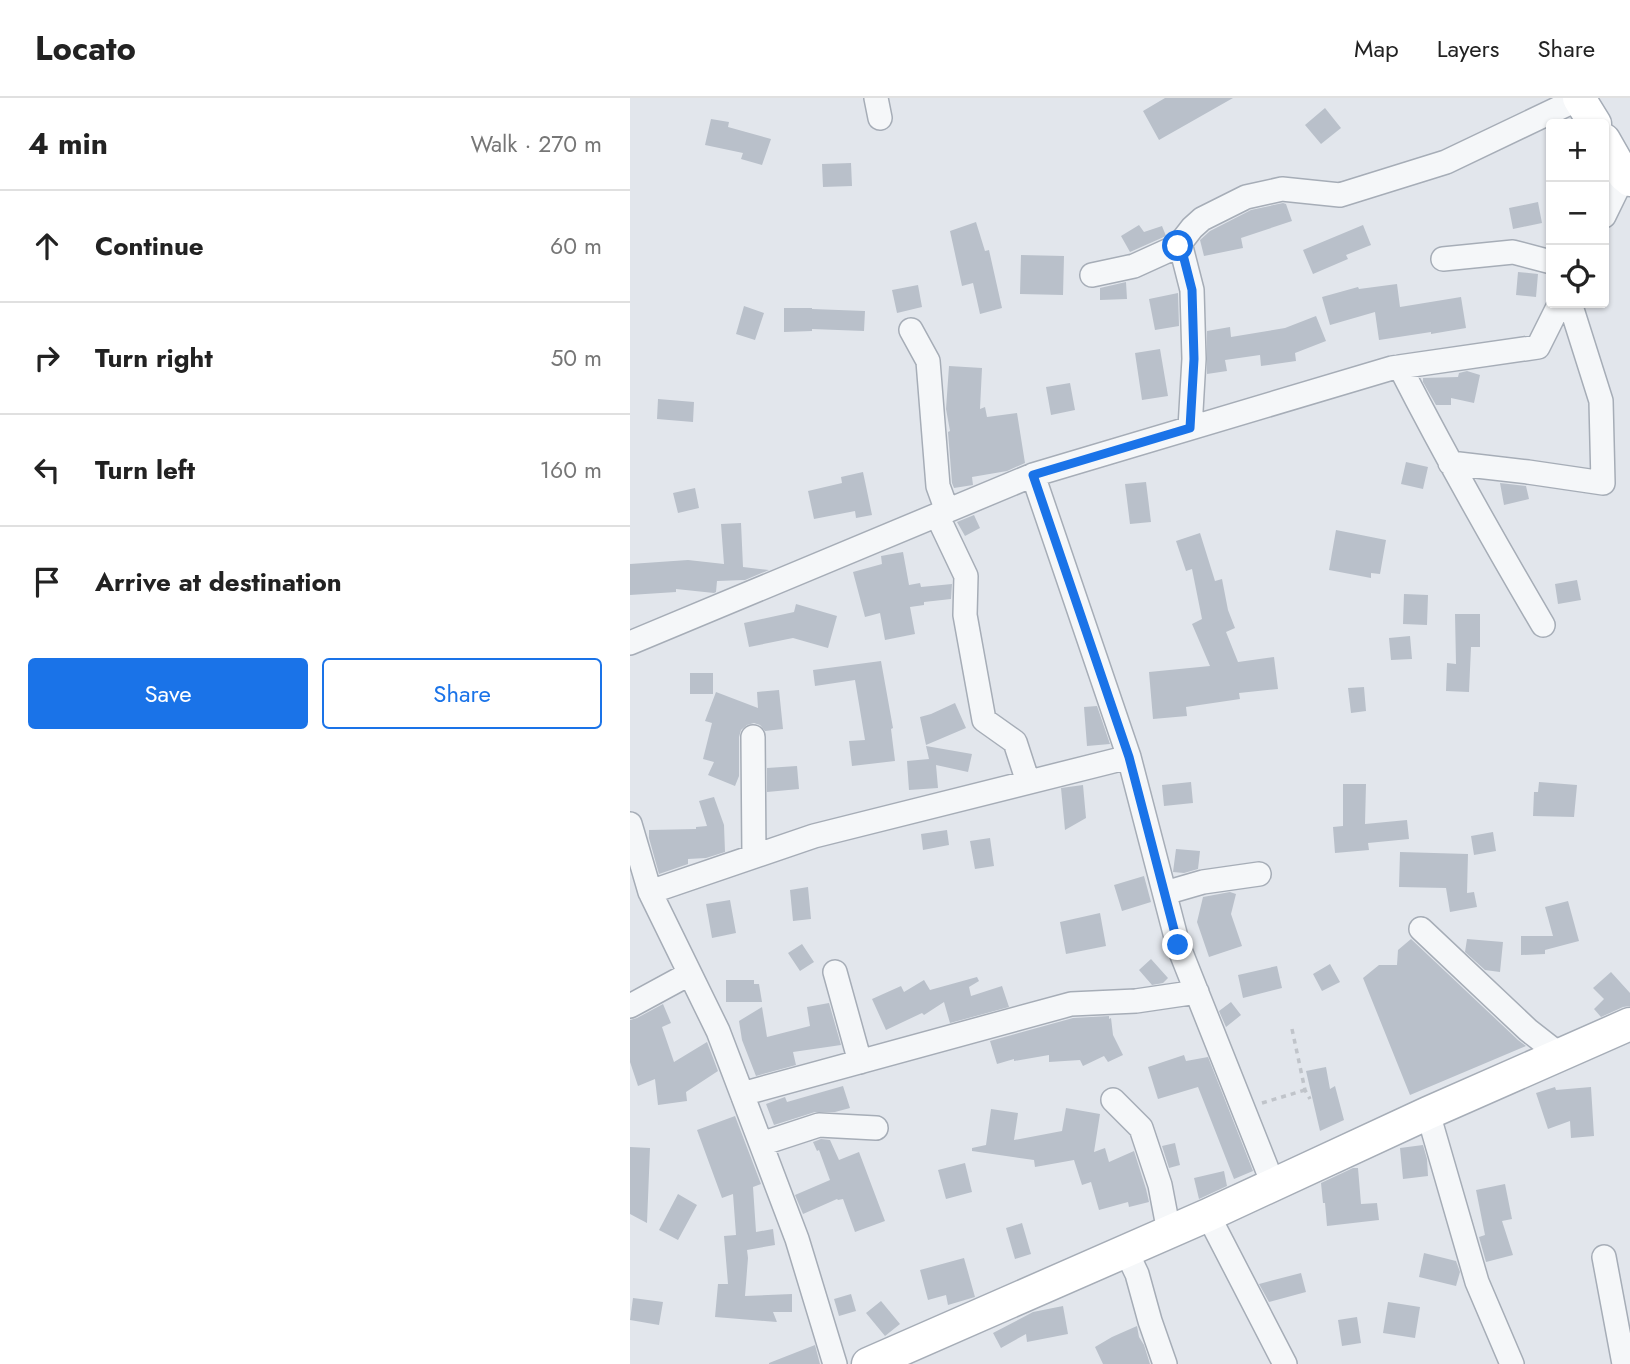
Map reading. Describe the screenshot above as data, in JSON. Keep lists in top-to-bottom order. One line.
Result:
{"page":{"header":"Locato","nav":["Map","Layers","Share"],"heading":["4 min","Walk · 270 m"],"map_buttons":["+","−"],"list":[["Continue","60 m"],["Turn right","50 m"],["Turn left","160 m"],"Arrive at destination"],"buttons":["Save","Share"]}}
